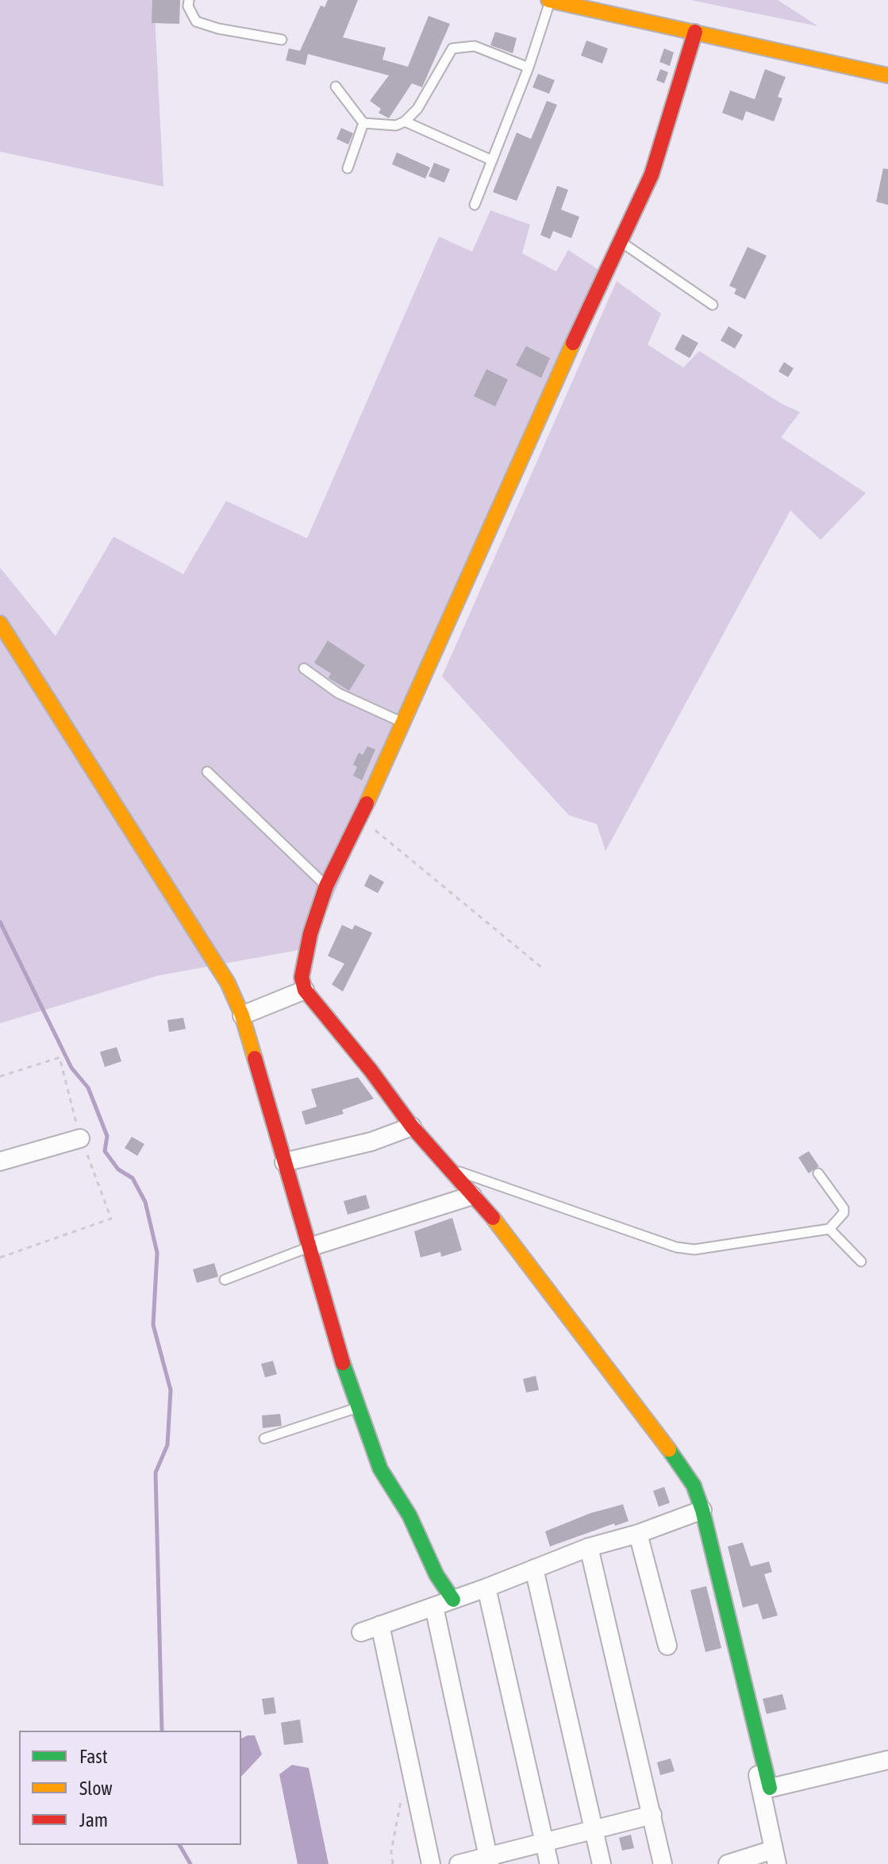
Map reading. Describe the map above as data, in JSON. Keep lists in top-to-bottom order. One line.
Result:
{"legend":["Fast","Slow","Jam"]}
